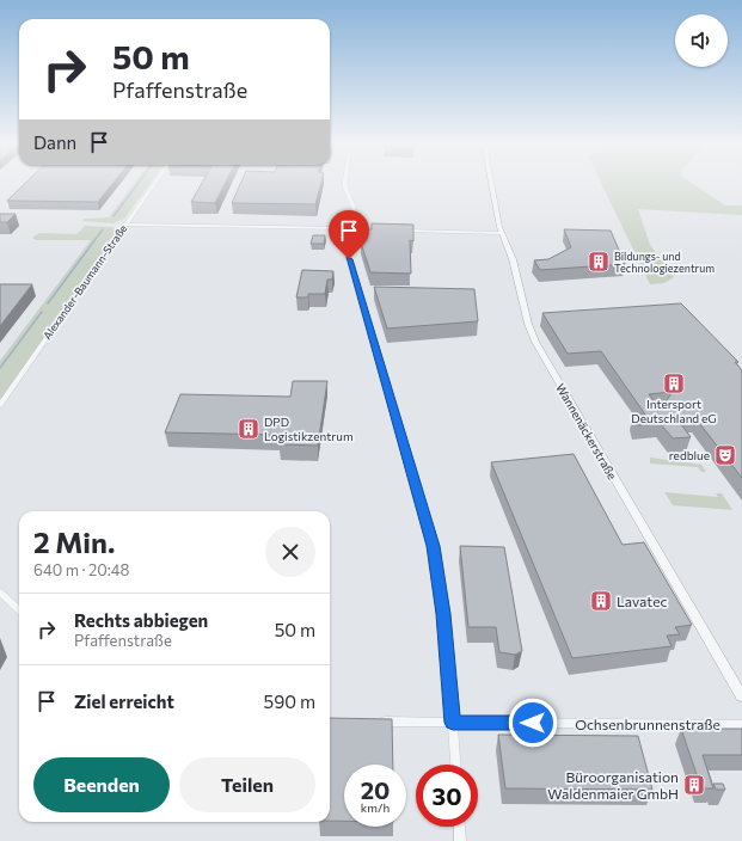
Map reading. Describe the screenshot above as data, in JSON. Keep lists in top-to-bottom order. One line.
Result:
{"streets":{"street":["Alexander-Baumann-Straße","Wannenäckerstraße","Ochsenbrunnenstraße"]},"places":{"building":["Bildungs- und Technologiezentrum","Intersport Deutschland eG","DPD Logistikzentrum","Lavatec","Büroorganisation Waldenmaier GmbH"],"theatre":["redblue"]},"page":{"turn":["50 m","Pfaffenstraße"],"then":"Dann","heading":["2 Min.","640 m · 20:48"],"list":[{"name":"Rechts abbiegen","note":"Pfaffenstraße","value":"50 m"},{"name":"Ziel erreicht","value":"590 m"}],"buttons":["Beenden","Teilen"],"speed":"20 km/h","limit":"30"}}
